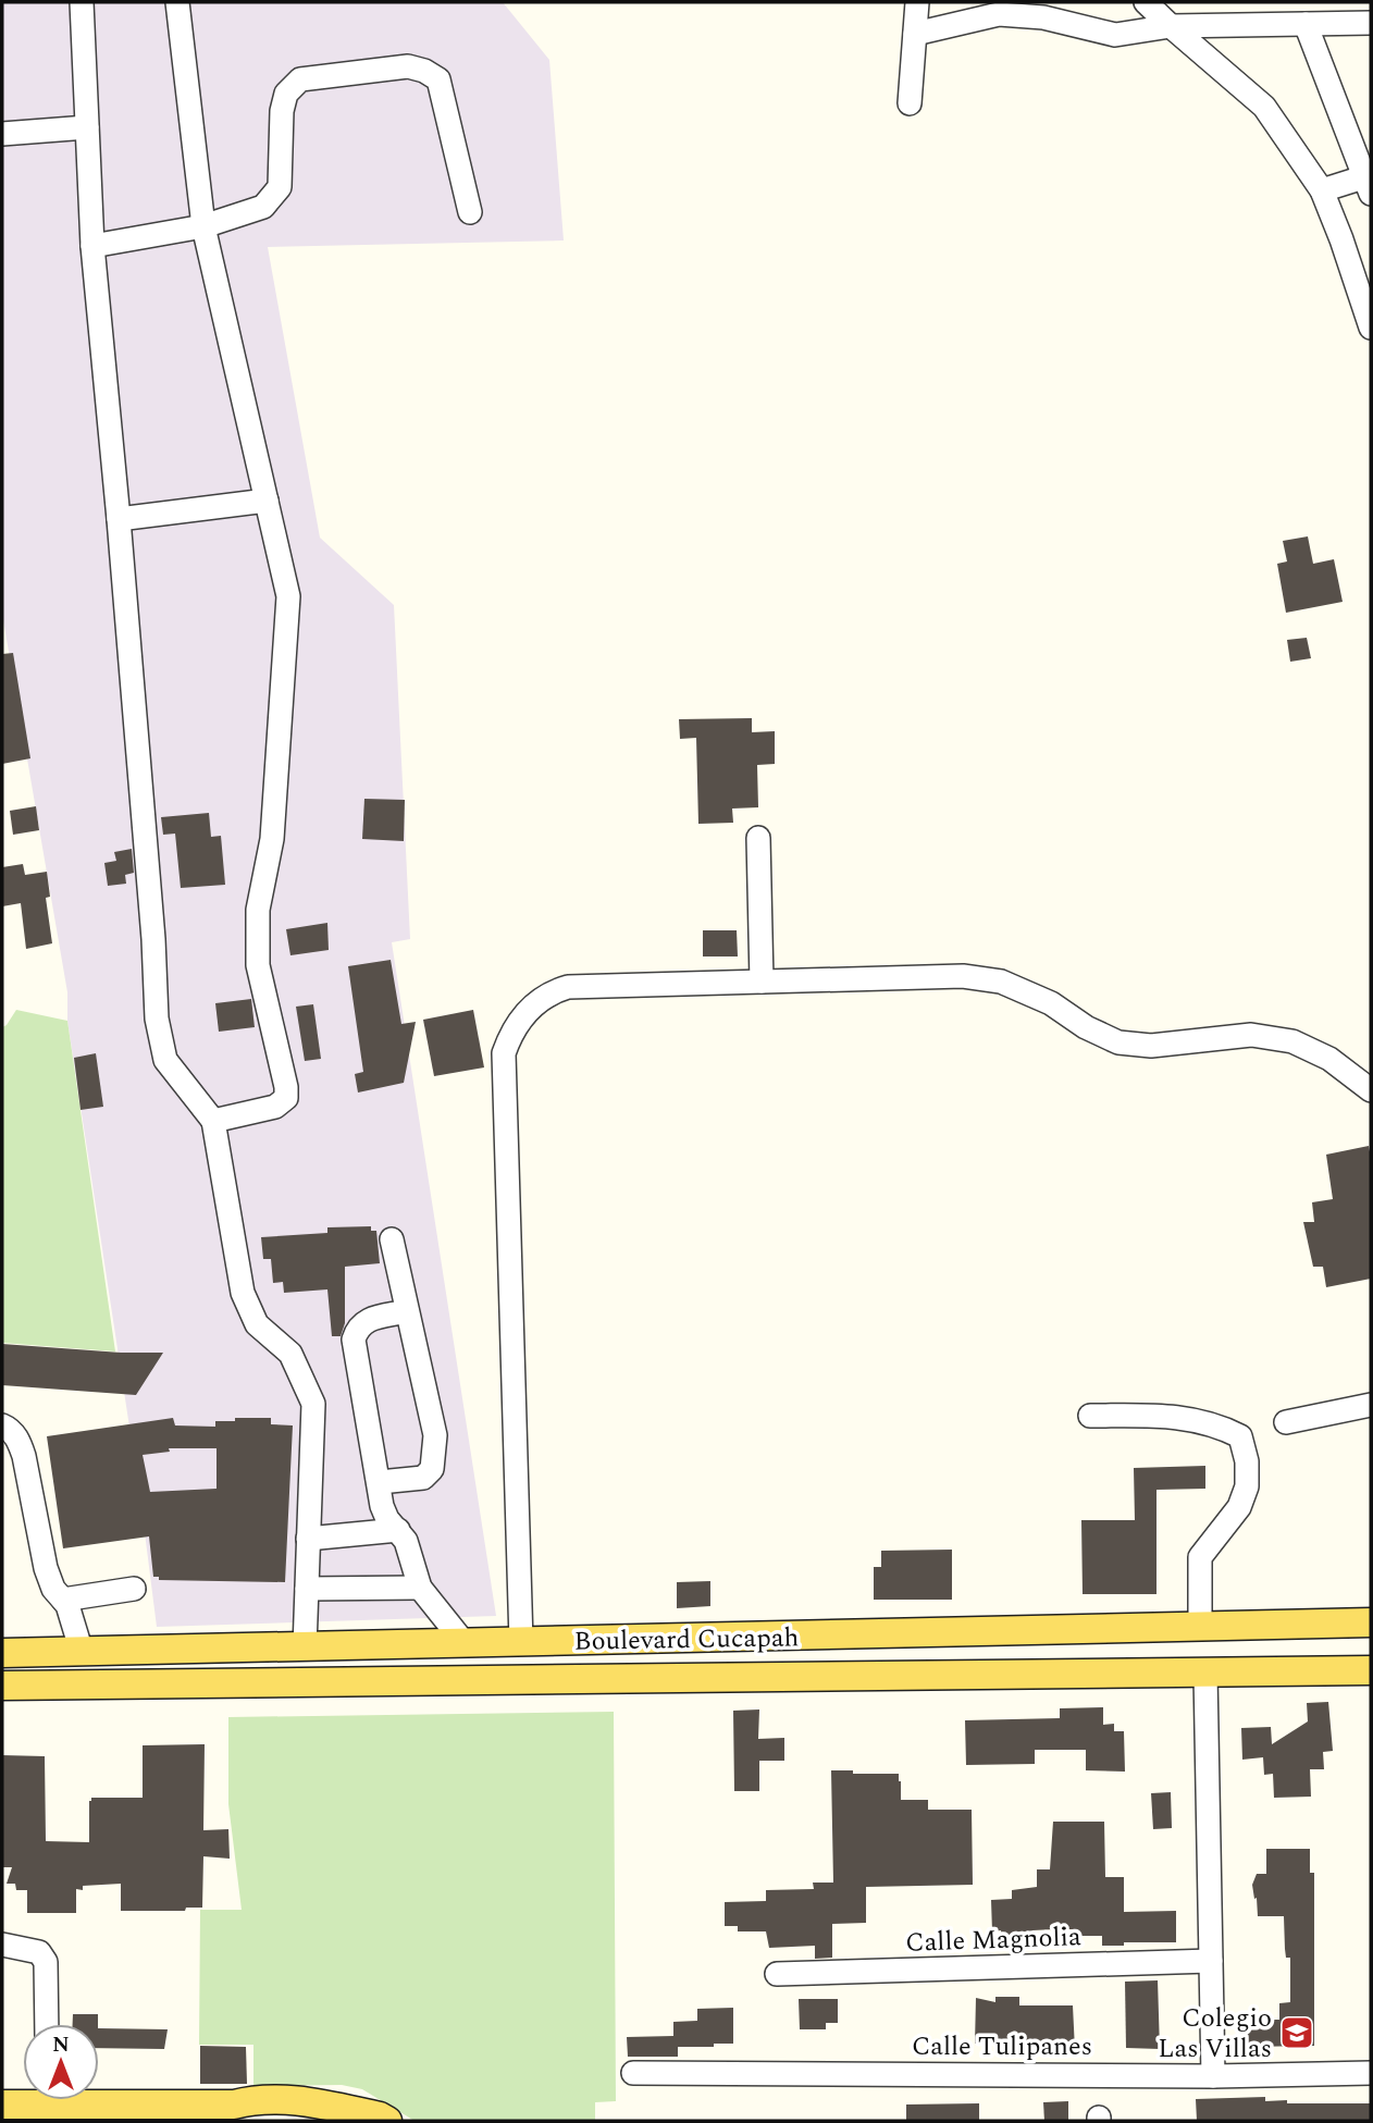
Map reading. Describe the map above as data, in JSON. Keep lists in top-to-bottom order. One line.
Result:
{"streets":{"main road":["Boulevard Cucapah"],"street":["Calle Magnolia","Calle Tulipanes"]},"places":{"school or university":["Colegio Las Villas"]},"north":"top"}
